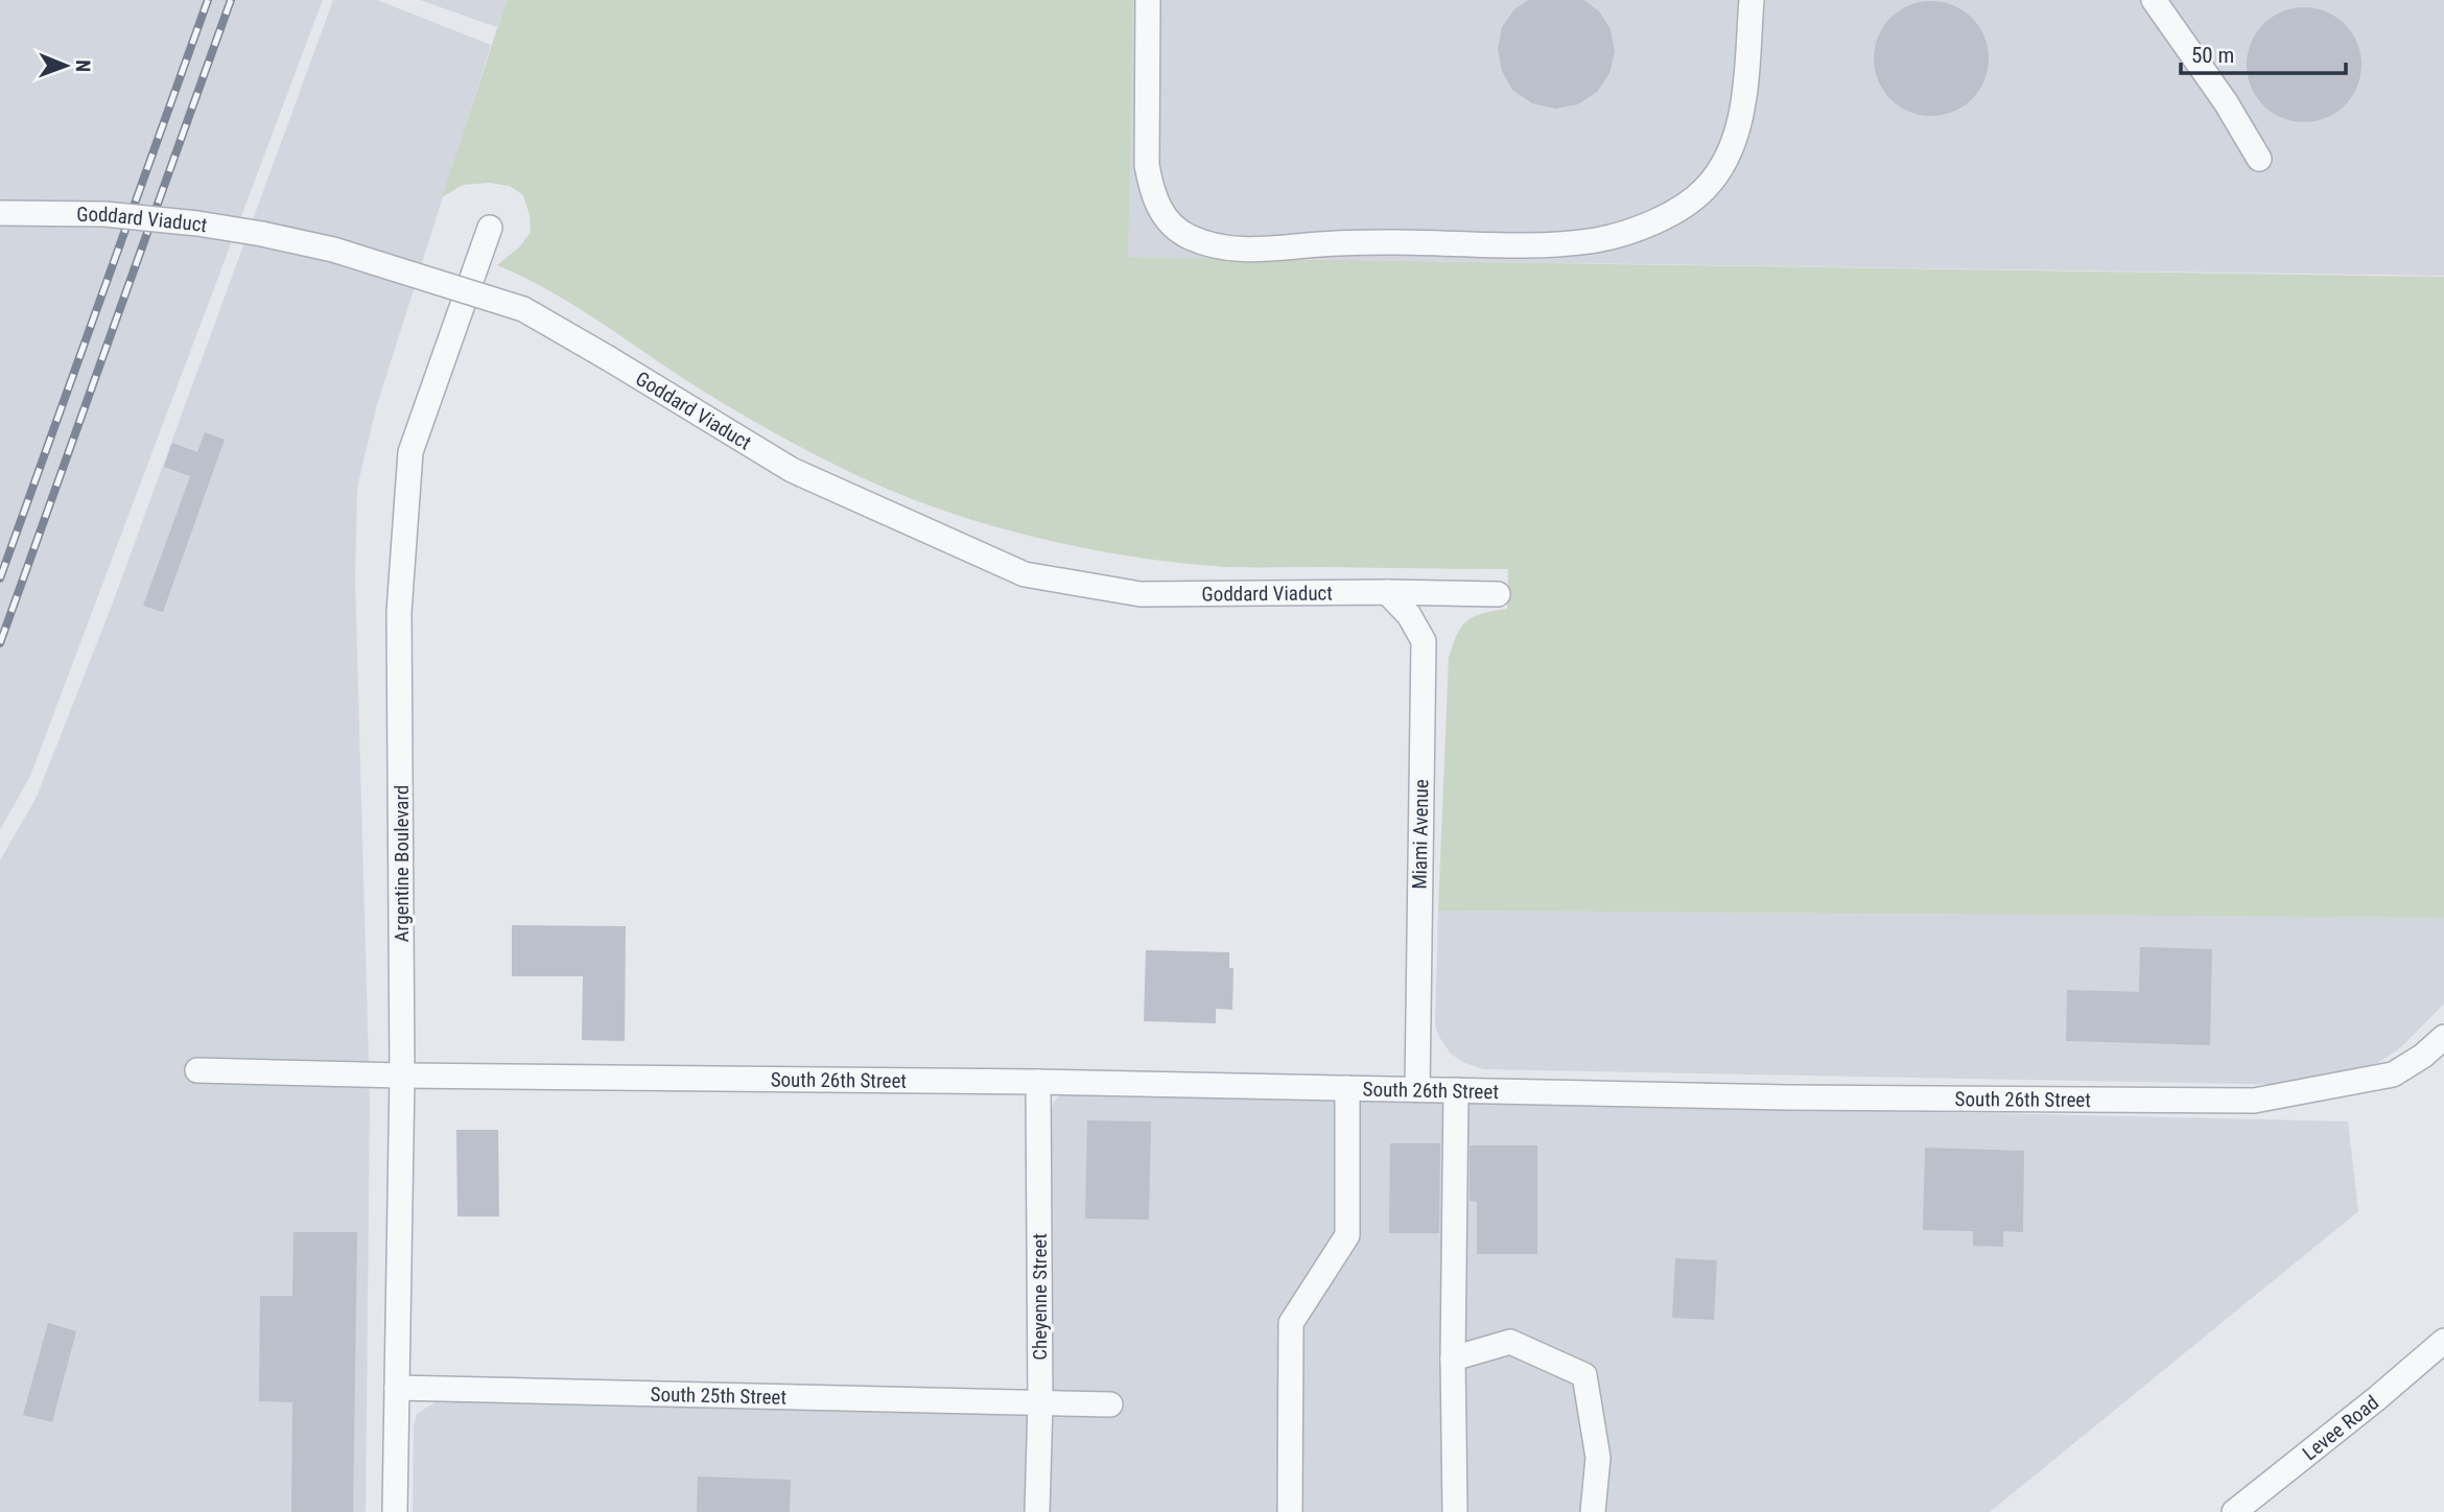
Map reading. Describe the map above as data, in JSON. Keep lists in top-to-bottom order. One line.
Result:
{"streets":{"street":["Goddard Viaduct","Miami Avenue","Argentine Boulevard","South 26th Street","Cheyenne Street","South 25th Street","Levee Road"]},"crossings":[["Goddard Viaduct","Miami Avenue"],["Miami Avenue","South 26th Street"],["Argentine Boulevard","South 26th Street"],["Argentine Boulevard","South 25th Street"],["South 26th Street","Cheyenne Street"],["Cheyenne Street","South 25th Street"]],"scale_bar":"50 m","north":"right"}
